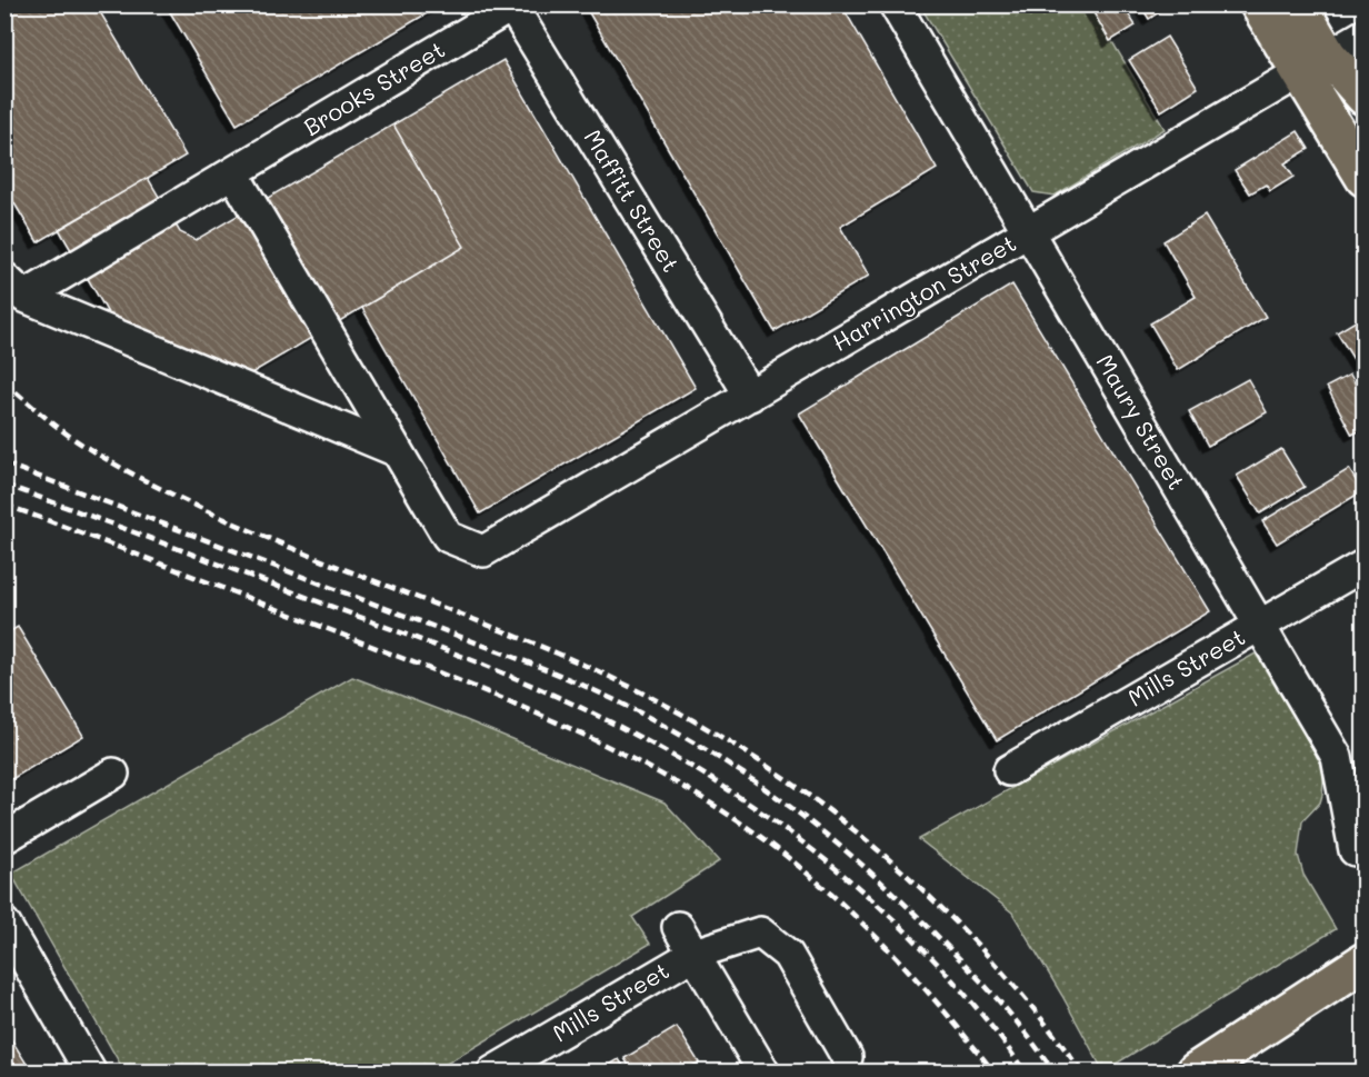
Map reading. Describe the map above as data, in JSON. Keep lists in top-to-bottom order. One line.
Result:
{"streets":{"street":["Brooks Street","Maffitt Street","Harrington Street","Maury Street","Mills Street"]},"crossings":[["Brooks Street","Maffitt Street"],["Maffitt Street","Harrington Street"],["Harrington Street","Maury Street"],["Maury Street","Mills Street"]]}
